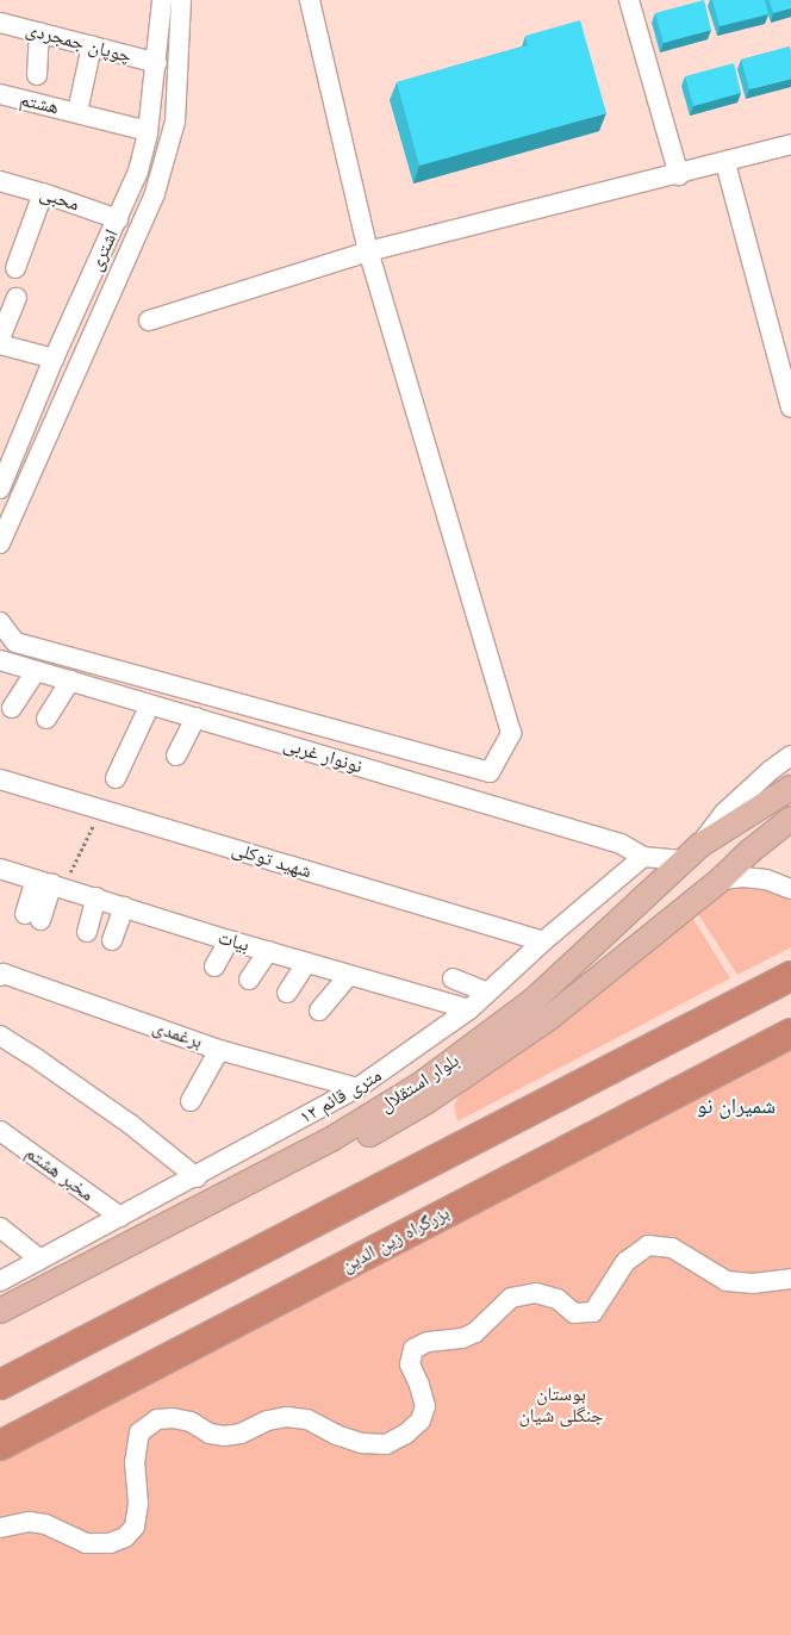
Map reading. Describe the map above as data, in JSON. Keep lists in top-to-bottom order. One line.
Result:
{"streets":{"highway":["بزرگراه زین الدین"],"main road":["بلوار استقلال"],"street":["چوپان جمجردی","هشتم","محبی","اشتری","نونوار غربی","شهید توکلی","بیات","برغمدی","۱۲ متری قائم","مخبر هشتم"]},"crossings":[["چوپان جمجردی","هشتم"],["چوپان جمجردی","اشتری"],["محبی","اشتری"],["نونوار غربی","۱۲ متری قائم"],["شهید توکلی","۱۲ متری قائم"],["بیات","۱۲ متری قائم"],["برغمدی","۱۲ متری قائم"],["۱۲ متری قائم","مخبر هشتم"]],"districts":["شمیران نو"],"parks":["بوستان جنگلی شیان"]}
